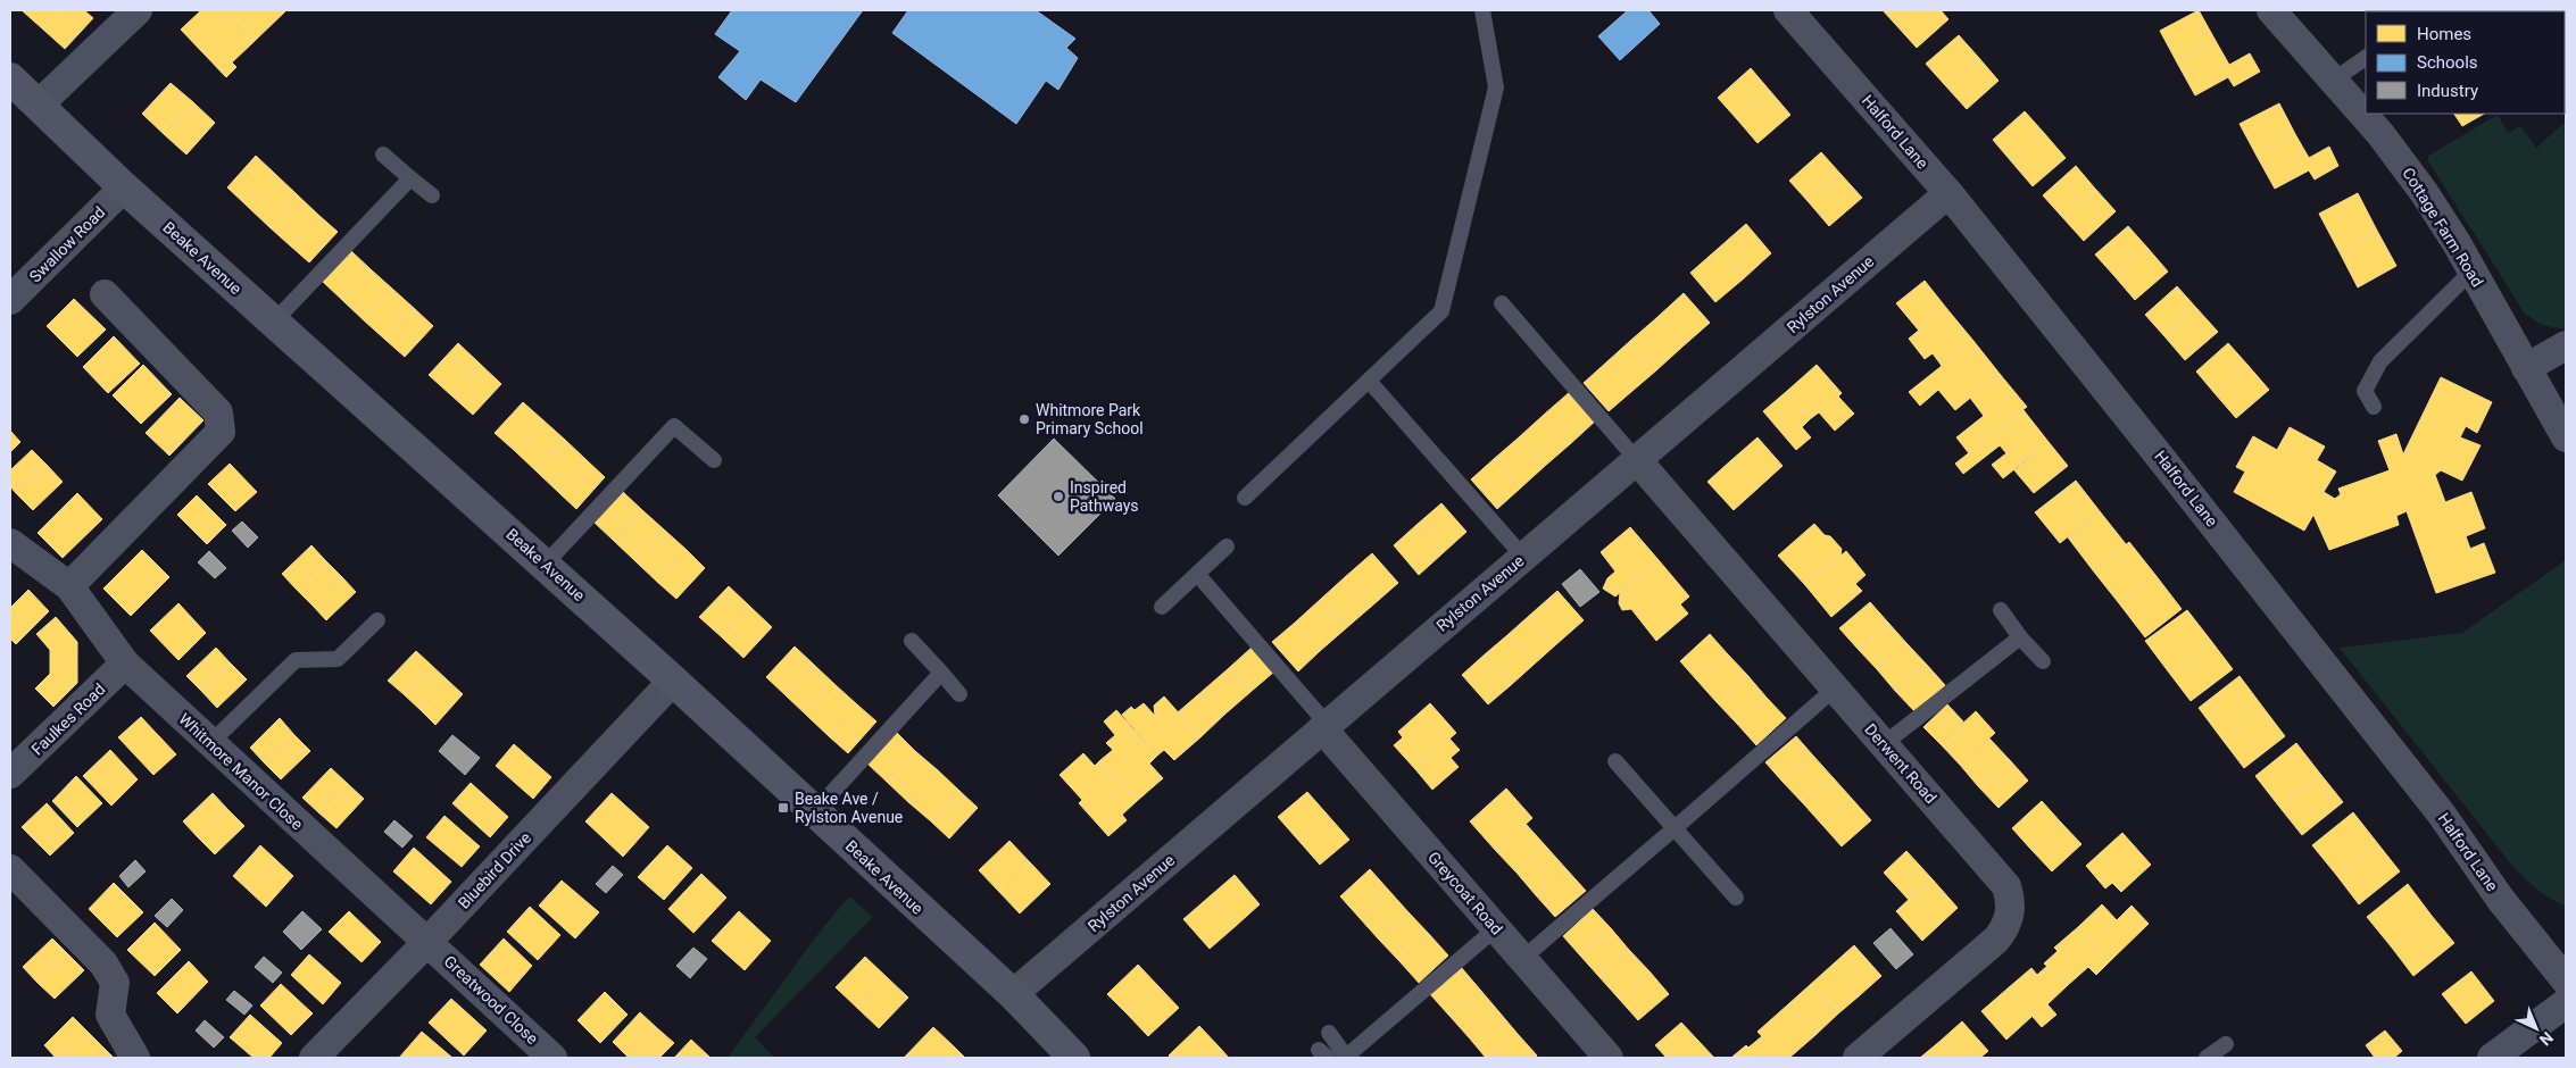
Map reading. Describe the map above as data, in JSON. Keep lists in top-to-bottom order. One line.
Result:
{"streets":{"street":["Halford Lane","Cottage Farm Road","Swallow Road","Beake Avenue","Rylston Avenue","Faulkes Road","Derwent Road","Whitmore Manor Close","Bluebird Drive","Greycoat Road","Greatwood Close"]},"crossings":[["Halford Lane","Rylston Avenue"],["Swallow Road","Beake Avenue"],["Beake Avenue","Rylston Avenue"],["Beake Avenue","Bluebird Drive"],["Rylston Avenue","Derwent Road"],["Rylston Avenue","Greycoat Road"],["Faulkes Road","Whitmore Manor Close"],["Whitmore Manor Close","Bluebird Drive"],["Whitmore Manor Close","Greatwood Close"],["Bluebird Drive","Greatwood Close"]],"places":{"other":["Whitmore Park Primary School","Inspired Pathways"],"transit":["Beake Ave / Rylston Avenue"]},"legend":["Homes","Schools","Industry"],"north":"bottom right"}
